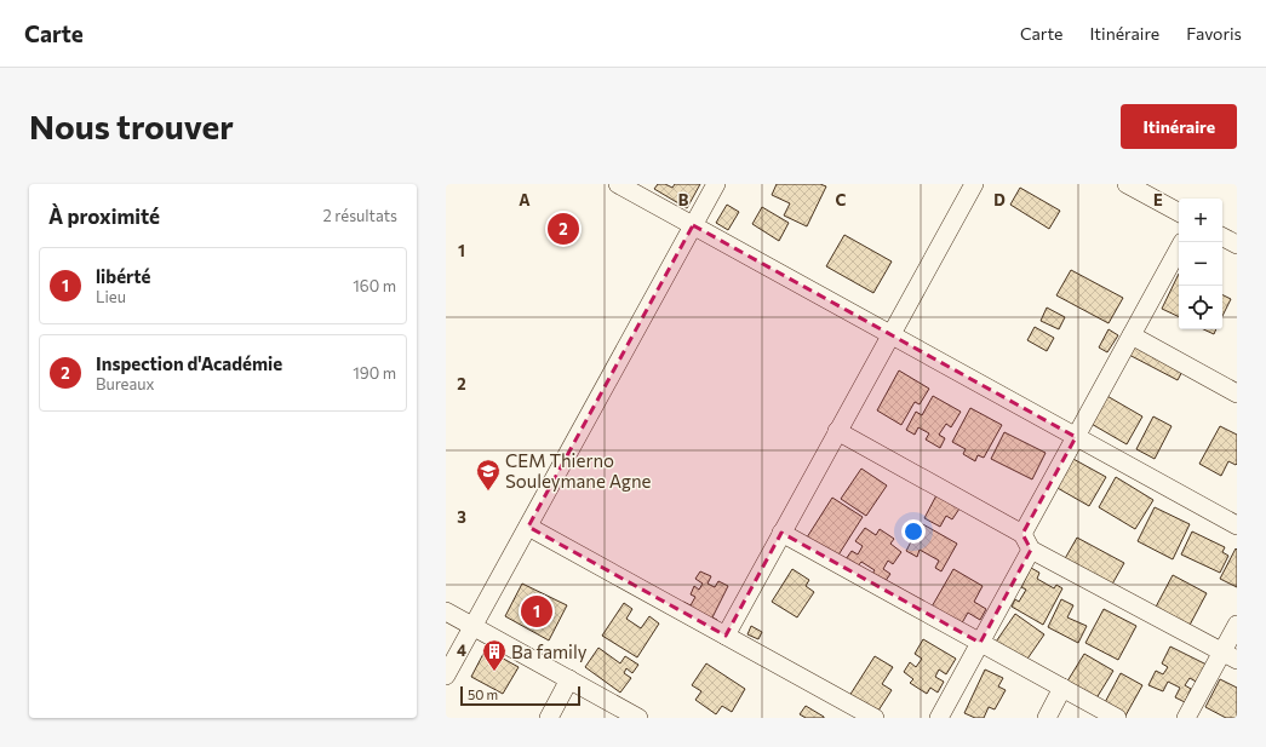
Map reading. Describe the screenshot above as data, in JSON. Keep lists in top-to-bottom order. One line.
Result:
{"places":{"school or university":["CEM Thierno Souleymane Agne"],"building":["Ba family"]},"scale_bar":"50 m","page":{"header":"Carte","nav":["Carte","Itinéraire","Favoris"],"buttons":"Itinéraire","title":"Nous trouver","heading":["À proximité","2 résultats"],"map_buttons":["+","−"],"pins":["2","1"],"list":[{"mark":"1","name":"libérté","note":"Lieu","value":"160 m"},{"mark":"2","name":"Inspection d'Académie","note":"Bureaux","value":"190 m"}],"scale":"50 m"},"grid":{"columns":["A","B","C","D","E"],"rows":["1","2","3","4"]}}
